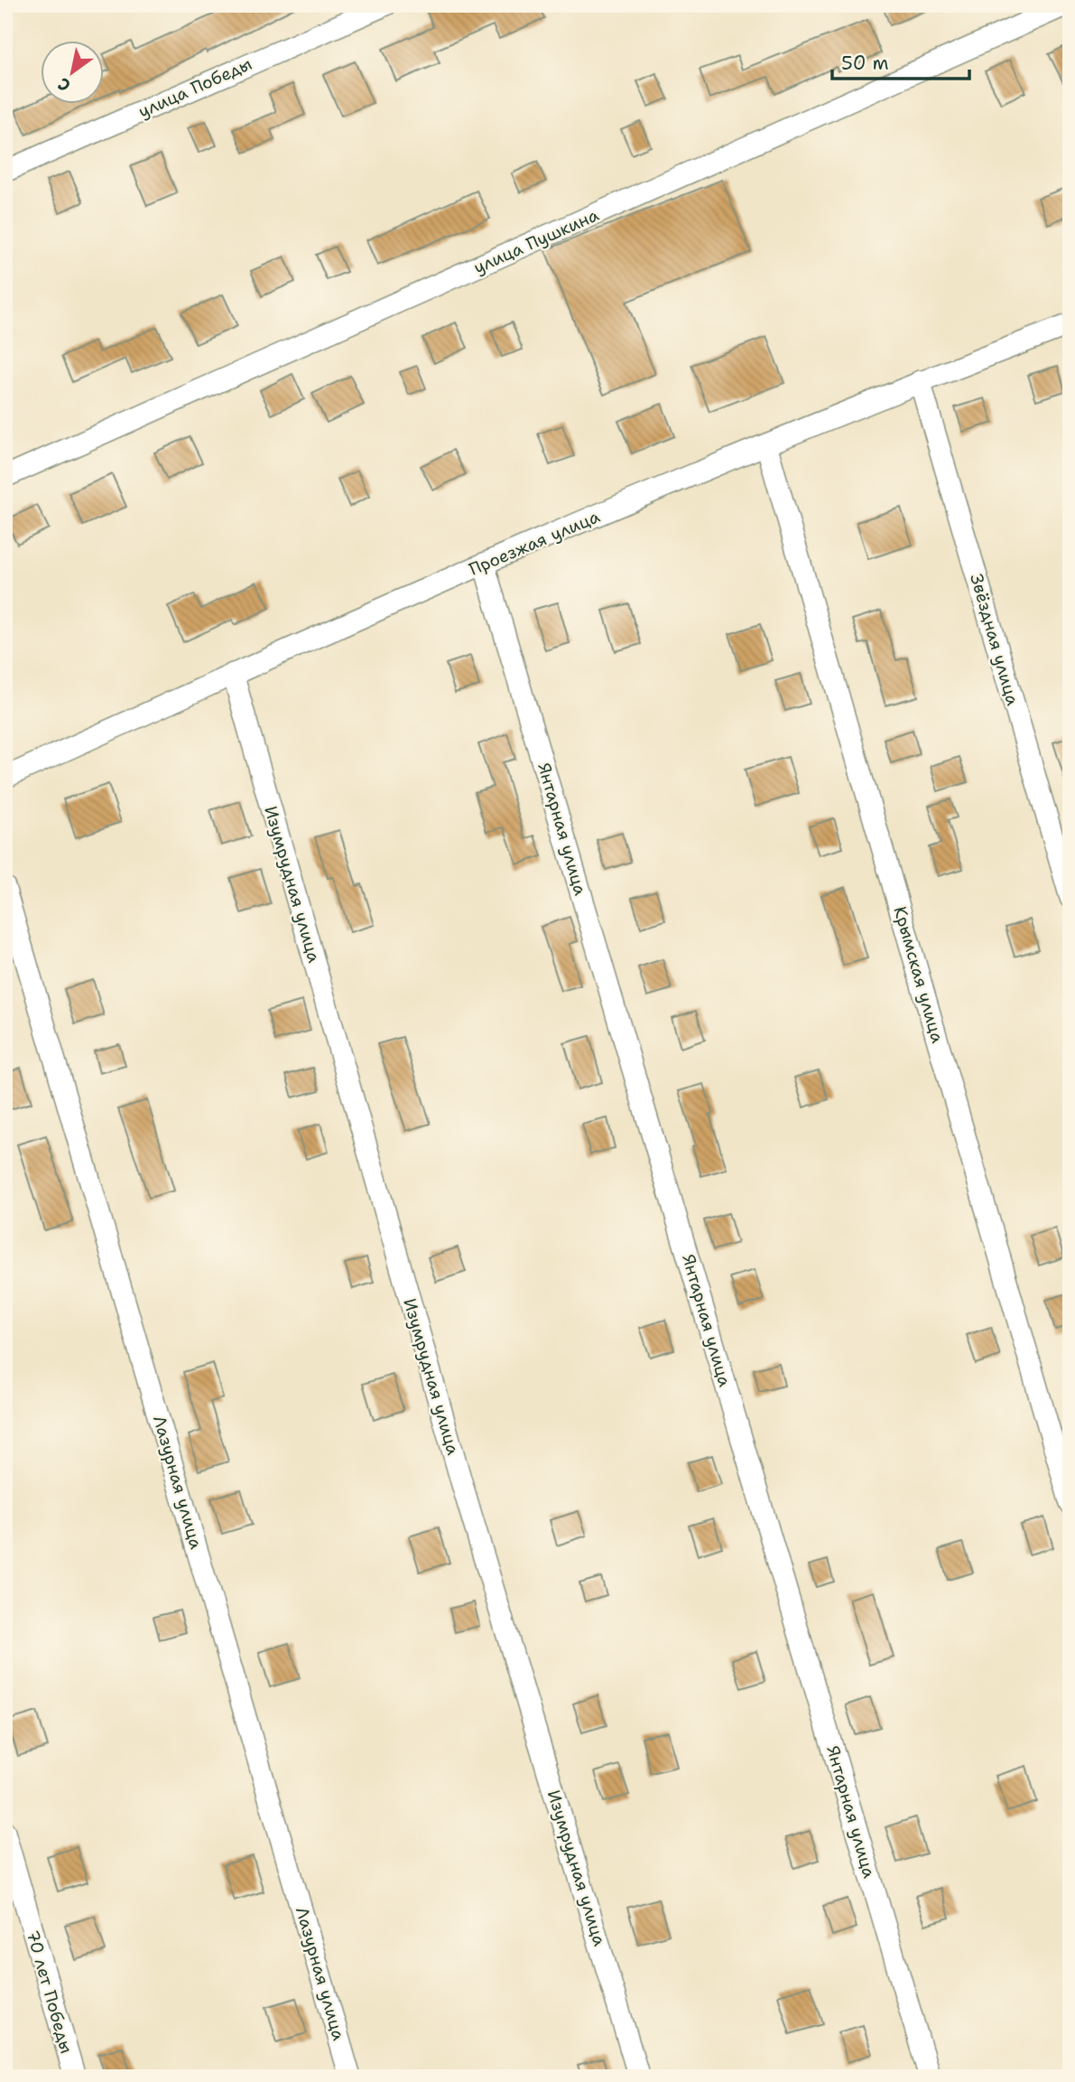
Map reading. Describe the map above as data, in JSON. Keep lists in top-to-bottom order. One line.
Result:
{"streets":{"street":["улица Победы","улица Пушкина","Проезжая улица","Звёздная улица","Янтарная улица","Изумрудная улица","Крымская улица","Лазурная улица","70 лет Победы"]},"crossings":[["Проезжая улица","Звёздная улица"],["Проезжая улица","Янтарная улица"],["Проезжая улица","Изумрудная улица"],["Проезжая улица","Крымская улица"]],"scale_bar":"50 m","north":"bottom left"}
